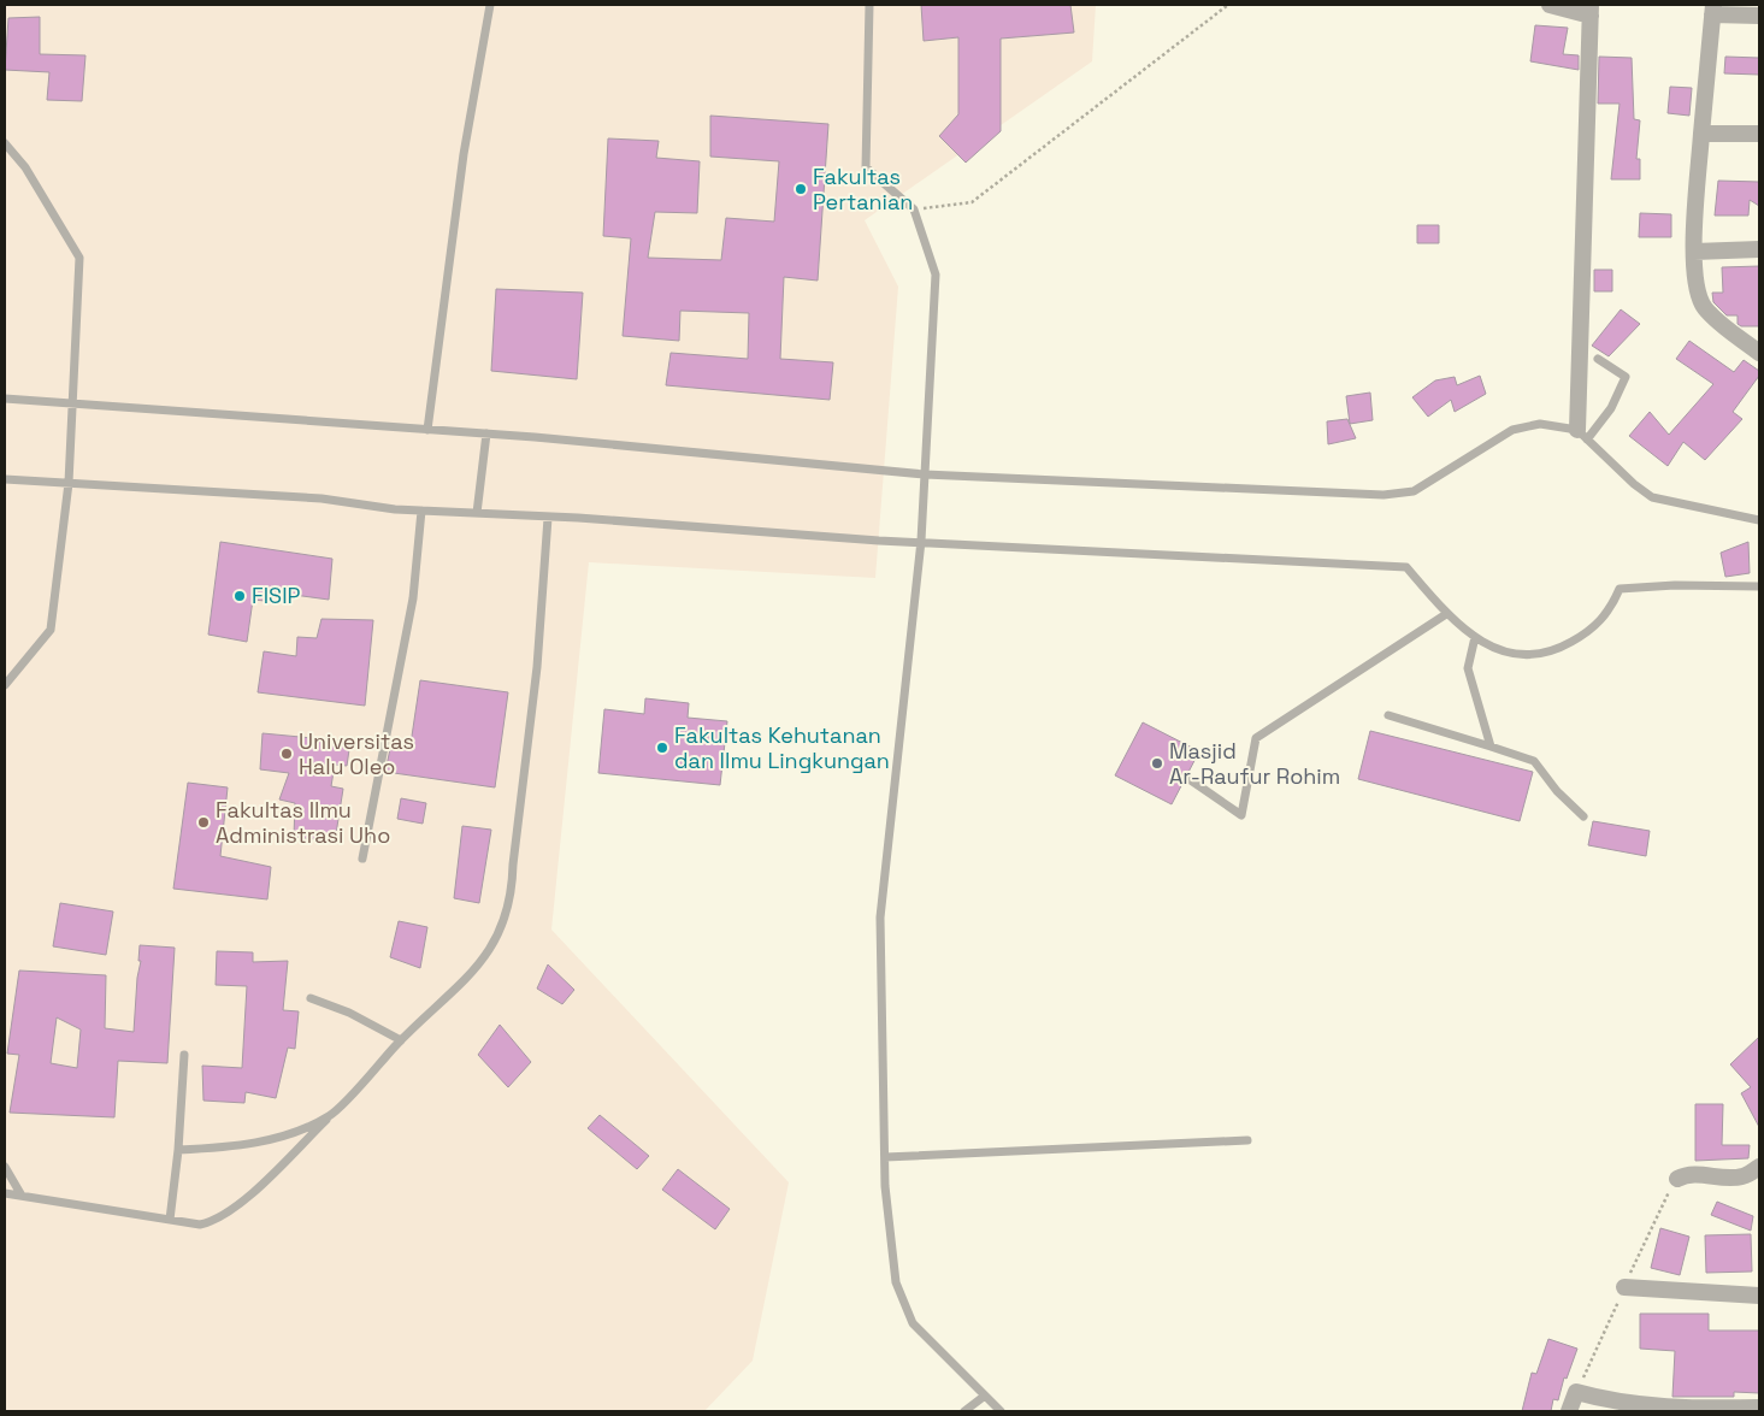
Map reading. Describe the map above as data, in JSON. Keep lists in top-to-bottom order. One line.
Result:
{"places":["Fakultas Pertanian","FISIP","Fakultas Kehutanan dan Ilmu Lingkungan","Universitas Halu Oleo","Masjid Ar-Raufur Rohim","Fakultas Ilmu Administrasi Uho"]}
